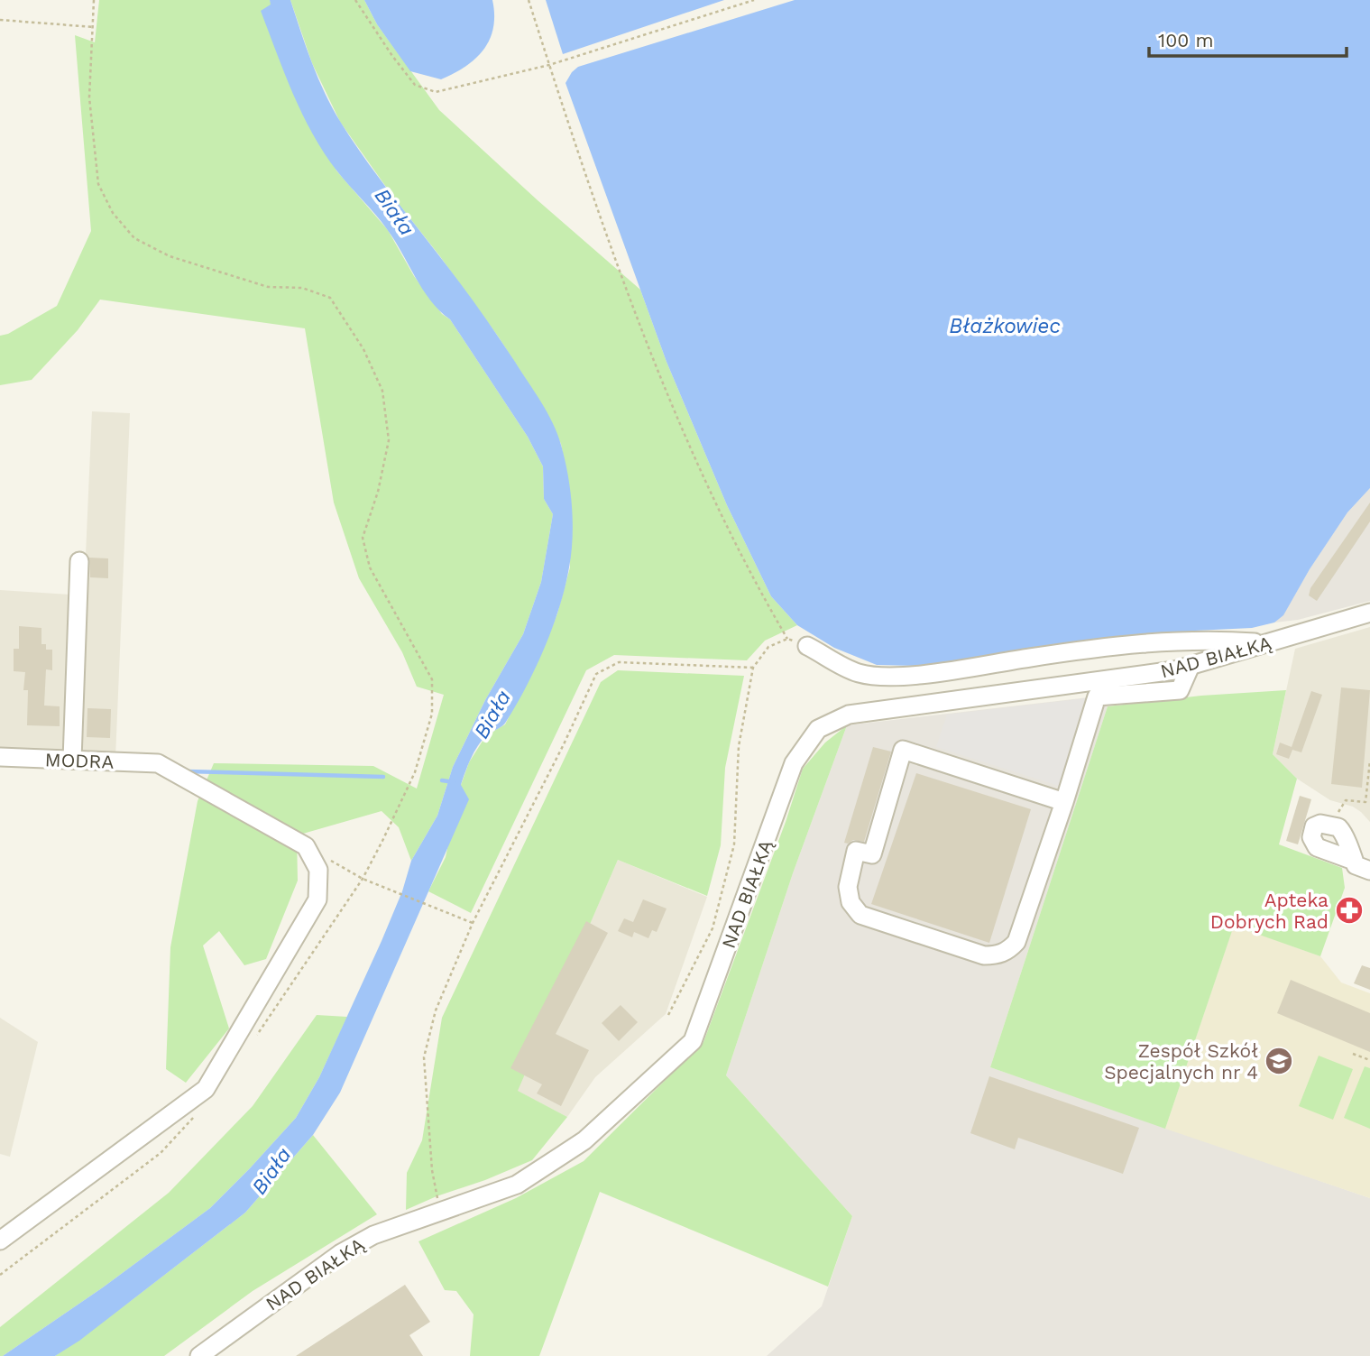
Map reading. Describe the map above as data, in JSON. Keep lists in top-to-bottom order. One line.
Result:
{"streets":{"street":["NAD BIAŁKĄ","MODRA"]},"water":["Biała","Błażkowiec"],"places":{"pharmacy":["Apteka Dobrych Rad"],"school or university":["Zespół Szkół Specjalnych nr 4"]},"scale_bar":"100 m"}
